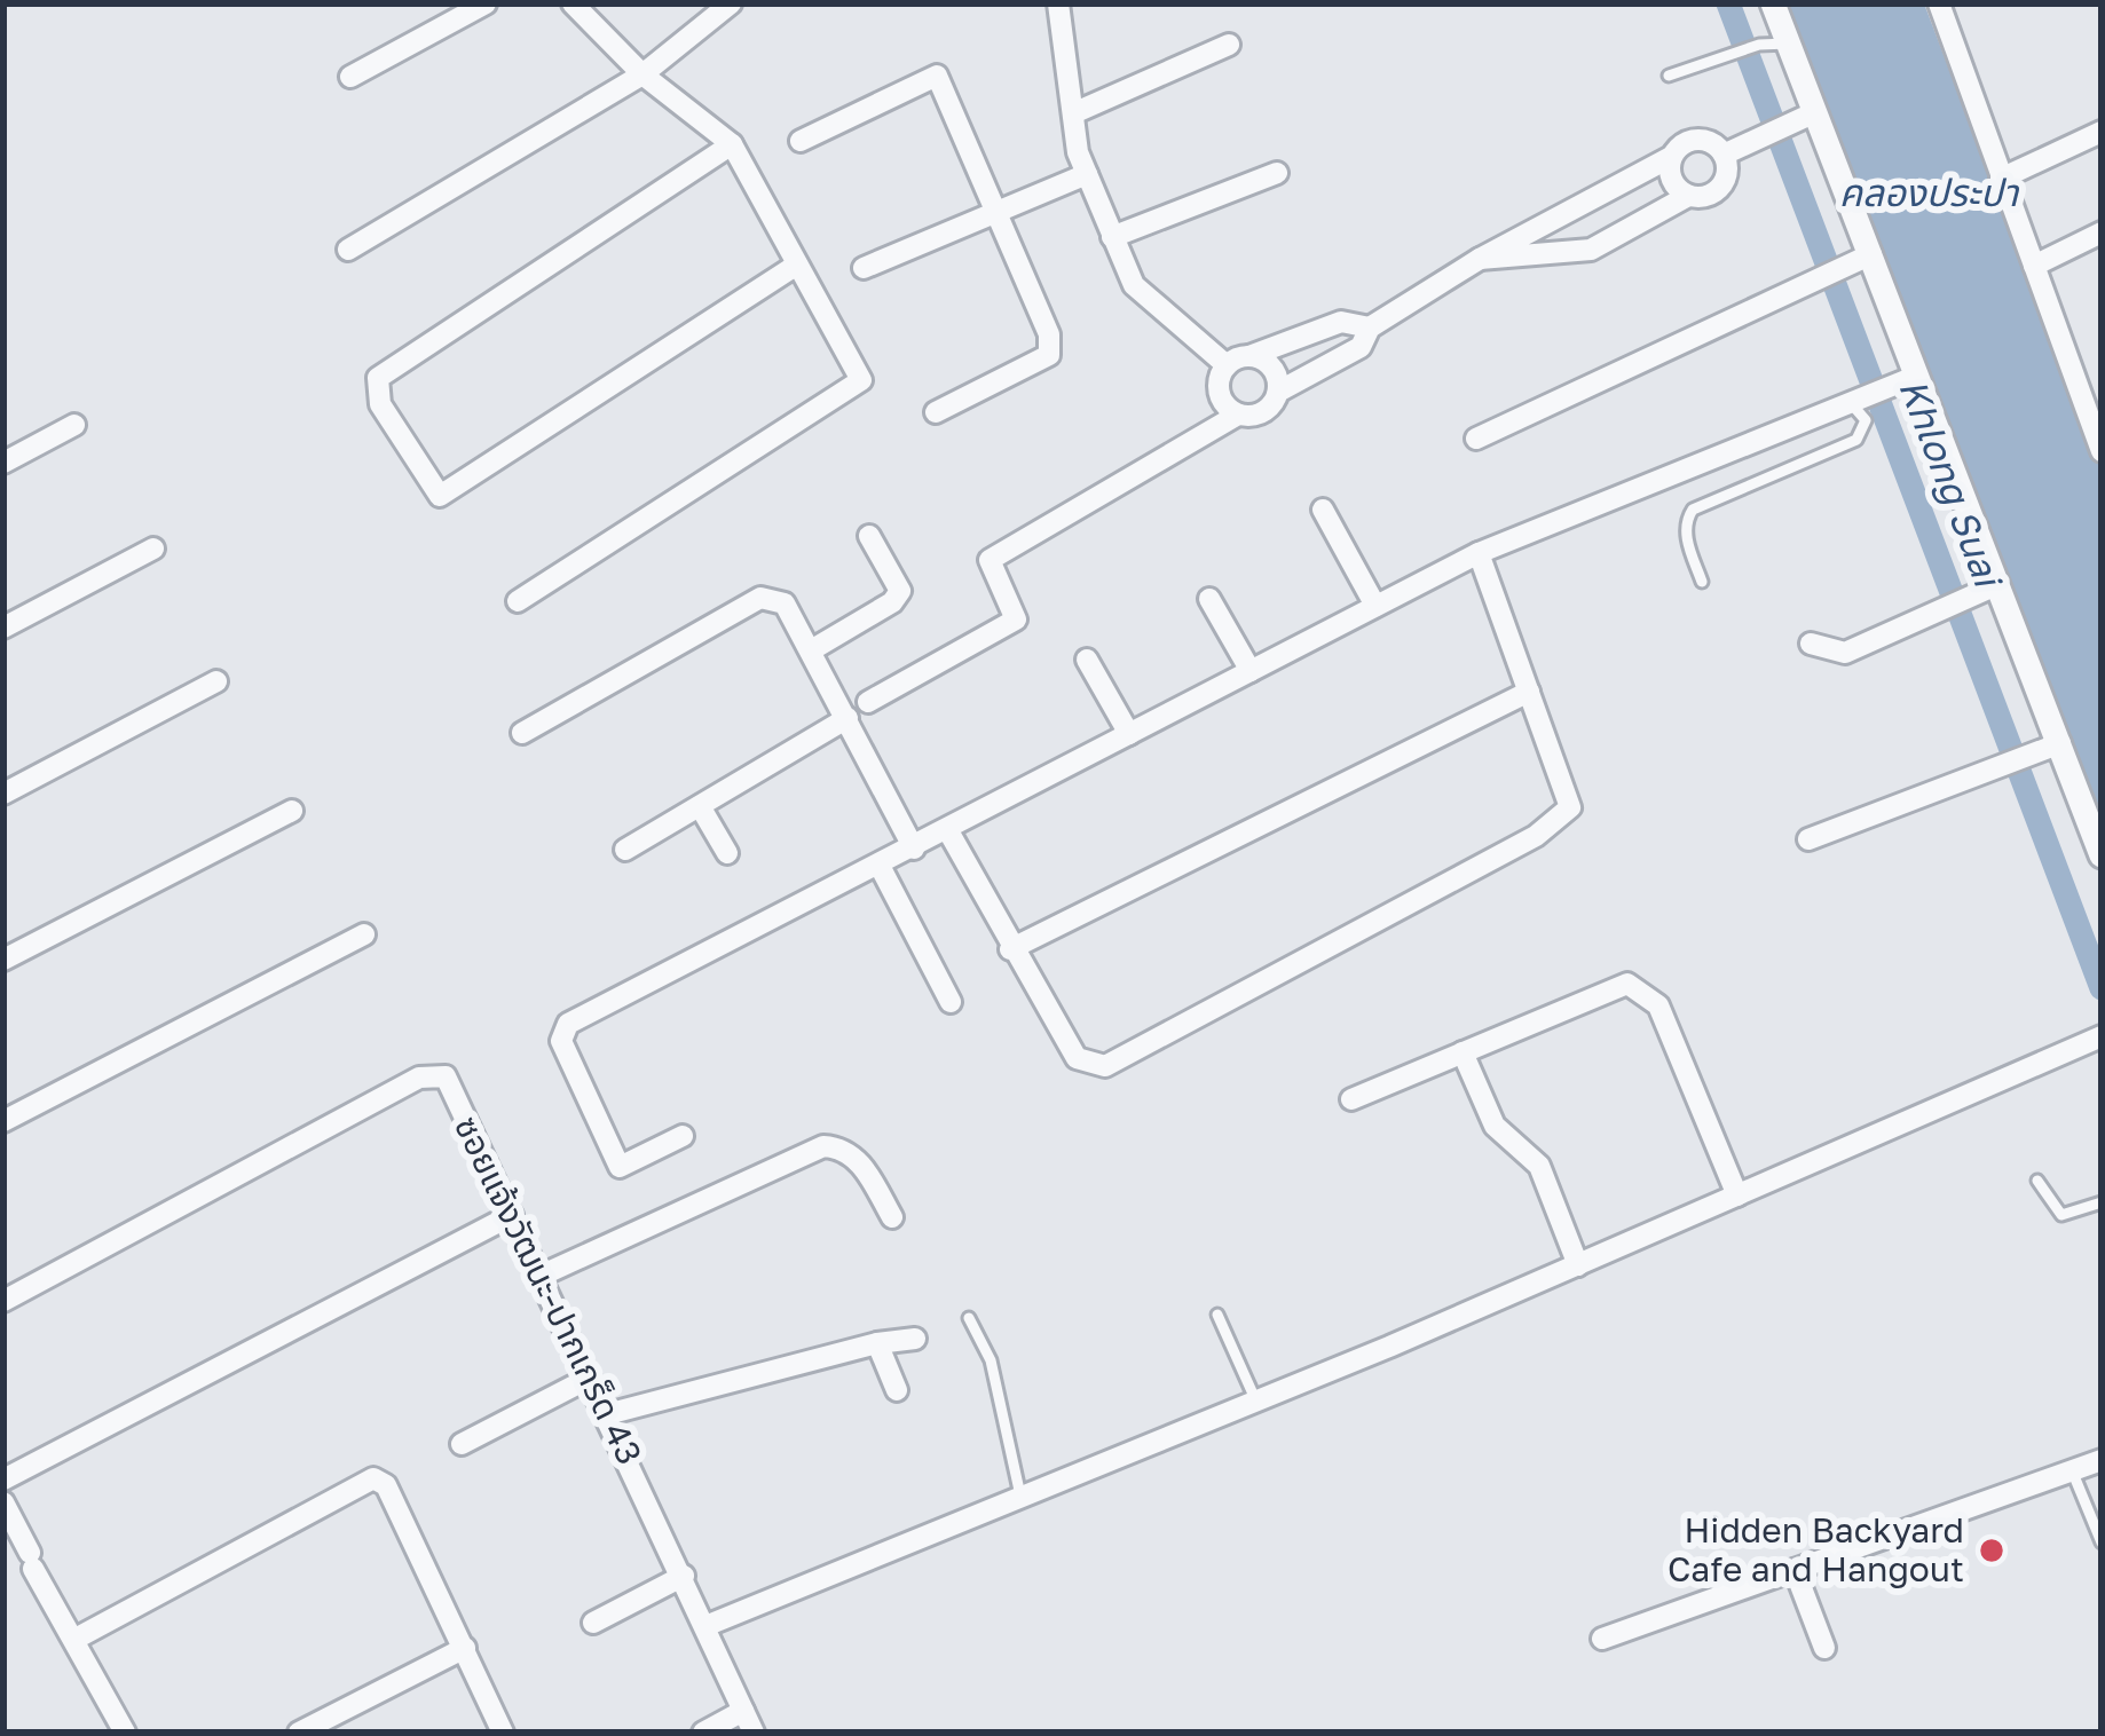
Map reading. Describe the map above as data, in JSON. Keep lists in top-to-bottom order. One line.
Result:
{"streets":{"street":["ซอยแจ้งวัฒนะ-ปากเกร็ด 43"]},"water":["คลองประปา","Khlong Suai"],"places":["Hidden Backyard Cafe and Hangout"]}
